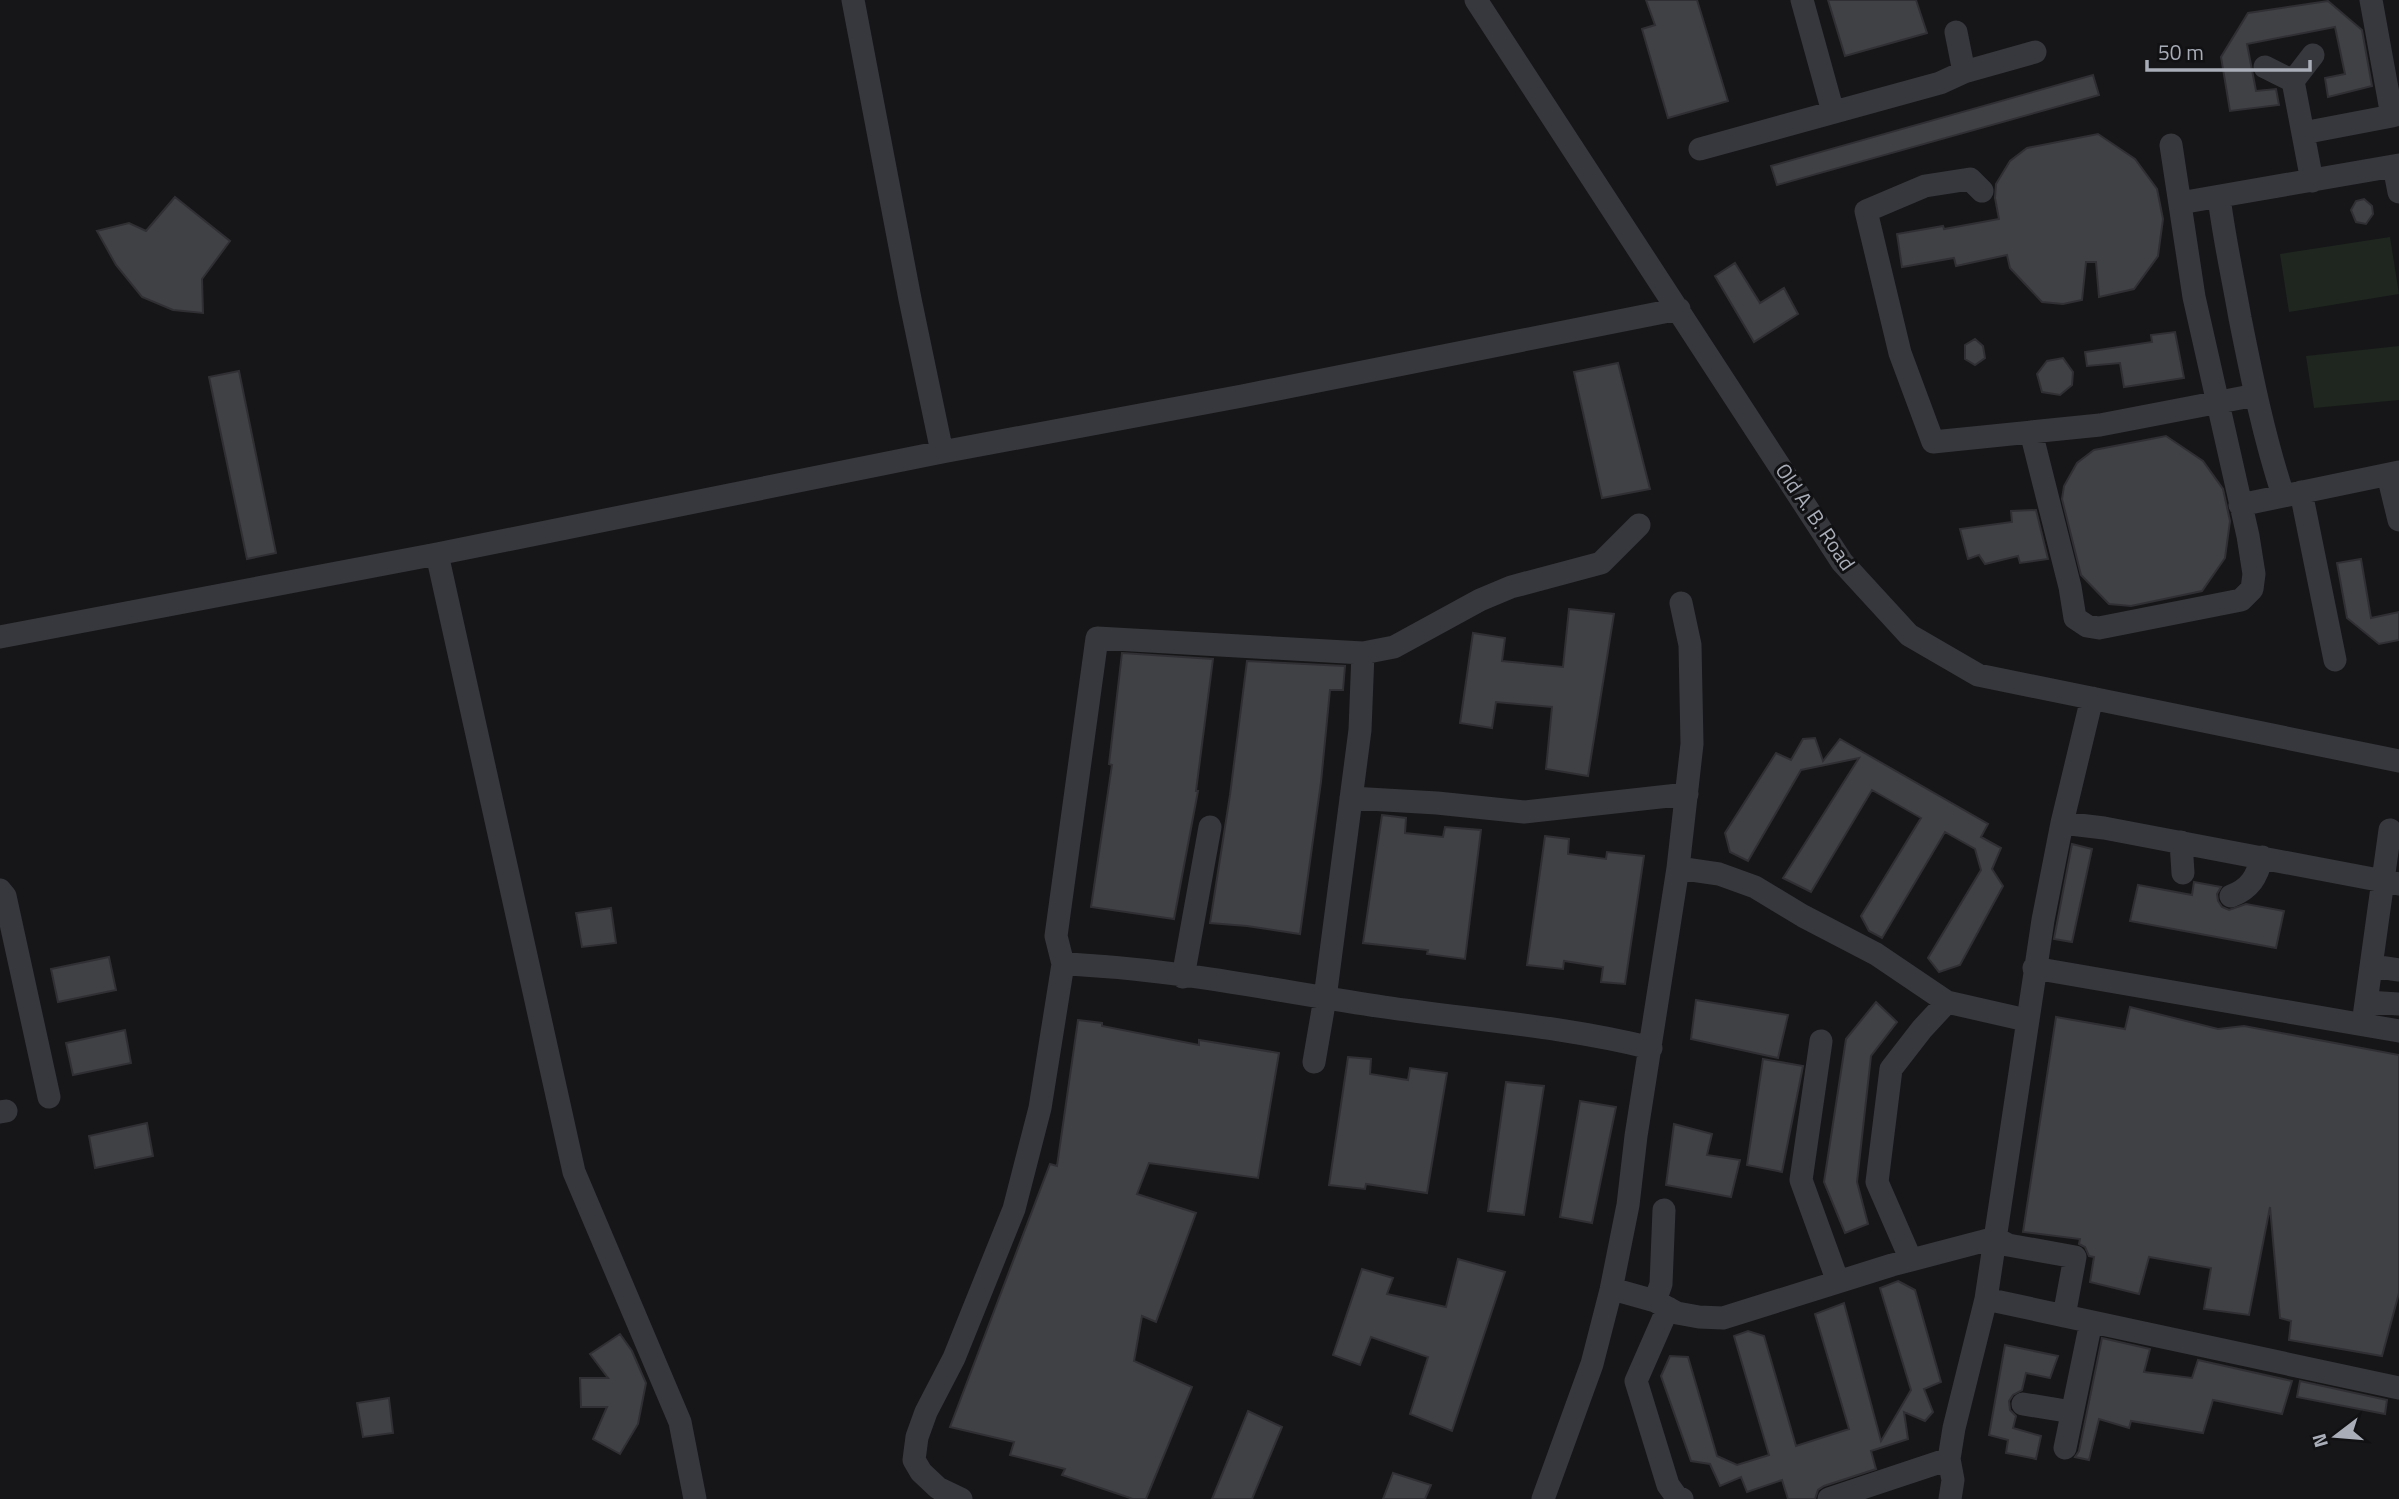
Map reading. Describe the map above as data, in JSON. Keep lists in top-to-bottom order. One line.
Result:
{"streets":{"street":["Old A. B. Road"]},"scale_bar":"50 m","north":"left"}
